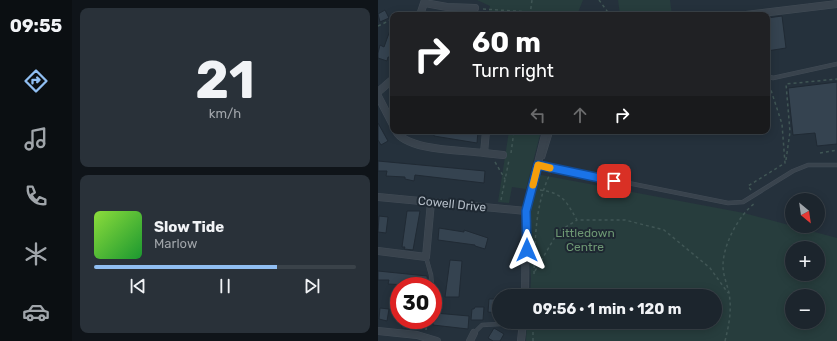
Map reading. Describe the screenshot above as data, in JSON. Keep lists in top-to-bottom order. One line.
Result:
{"streets":{"street":["Cowell Drive"]},"parks":["Littledown Centre"],"north":"bottom right","page":{"tabs":"09:55","tile":["21","km/h"],"turn":["60 m","Turn right"],"map_buttons":["+","−"],"song":["Slow Tide","Marlow"],"limit":"30","trip":"09:56 · 1 min · 120 m"}}
